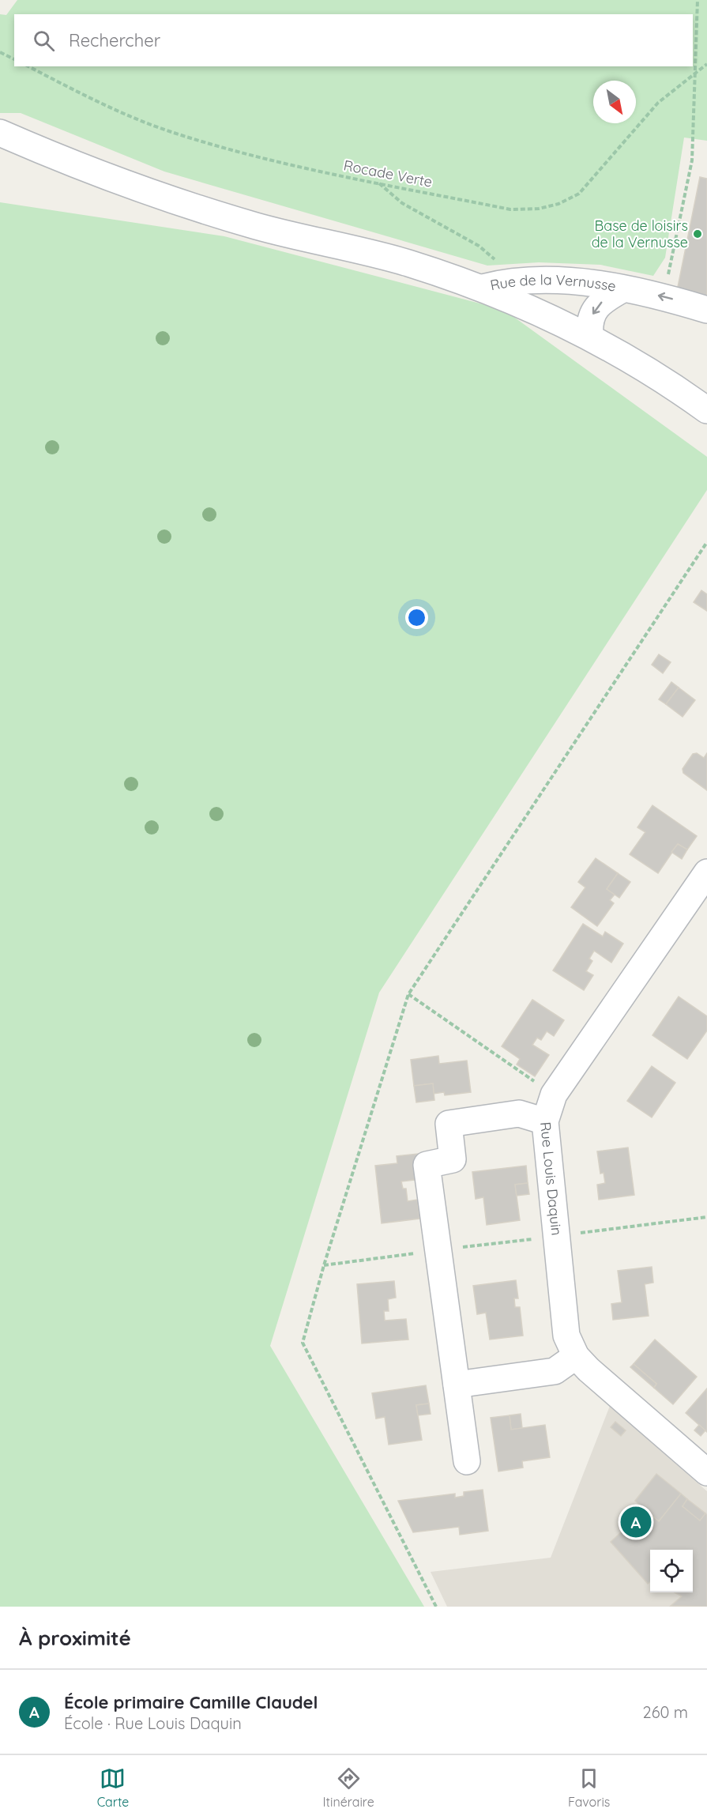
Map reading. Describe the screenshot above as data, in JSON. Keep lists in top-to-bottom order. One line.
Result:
{"streets":{"street":["Rue de la Vernusse","Rue Louis Daquin"],"path":["Rocade Verte"]},"places":["Base de loisirs de la Vernusse"],"north":"bottom right","page":{"search":"Rechercher","pins":"A","heading":"À proximité","list":[{"mark":"A","name":"École primaire Camille Claudel","note":"École · Rue Louis Daquin","value":"260 m"}],"nav":["Carte","Itinéraire","Favoris"]}}
